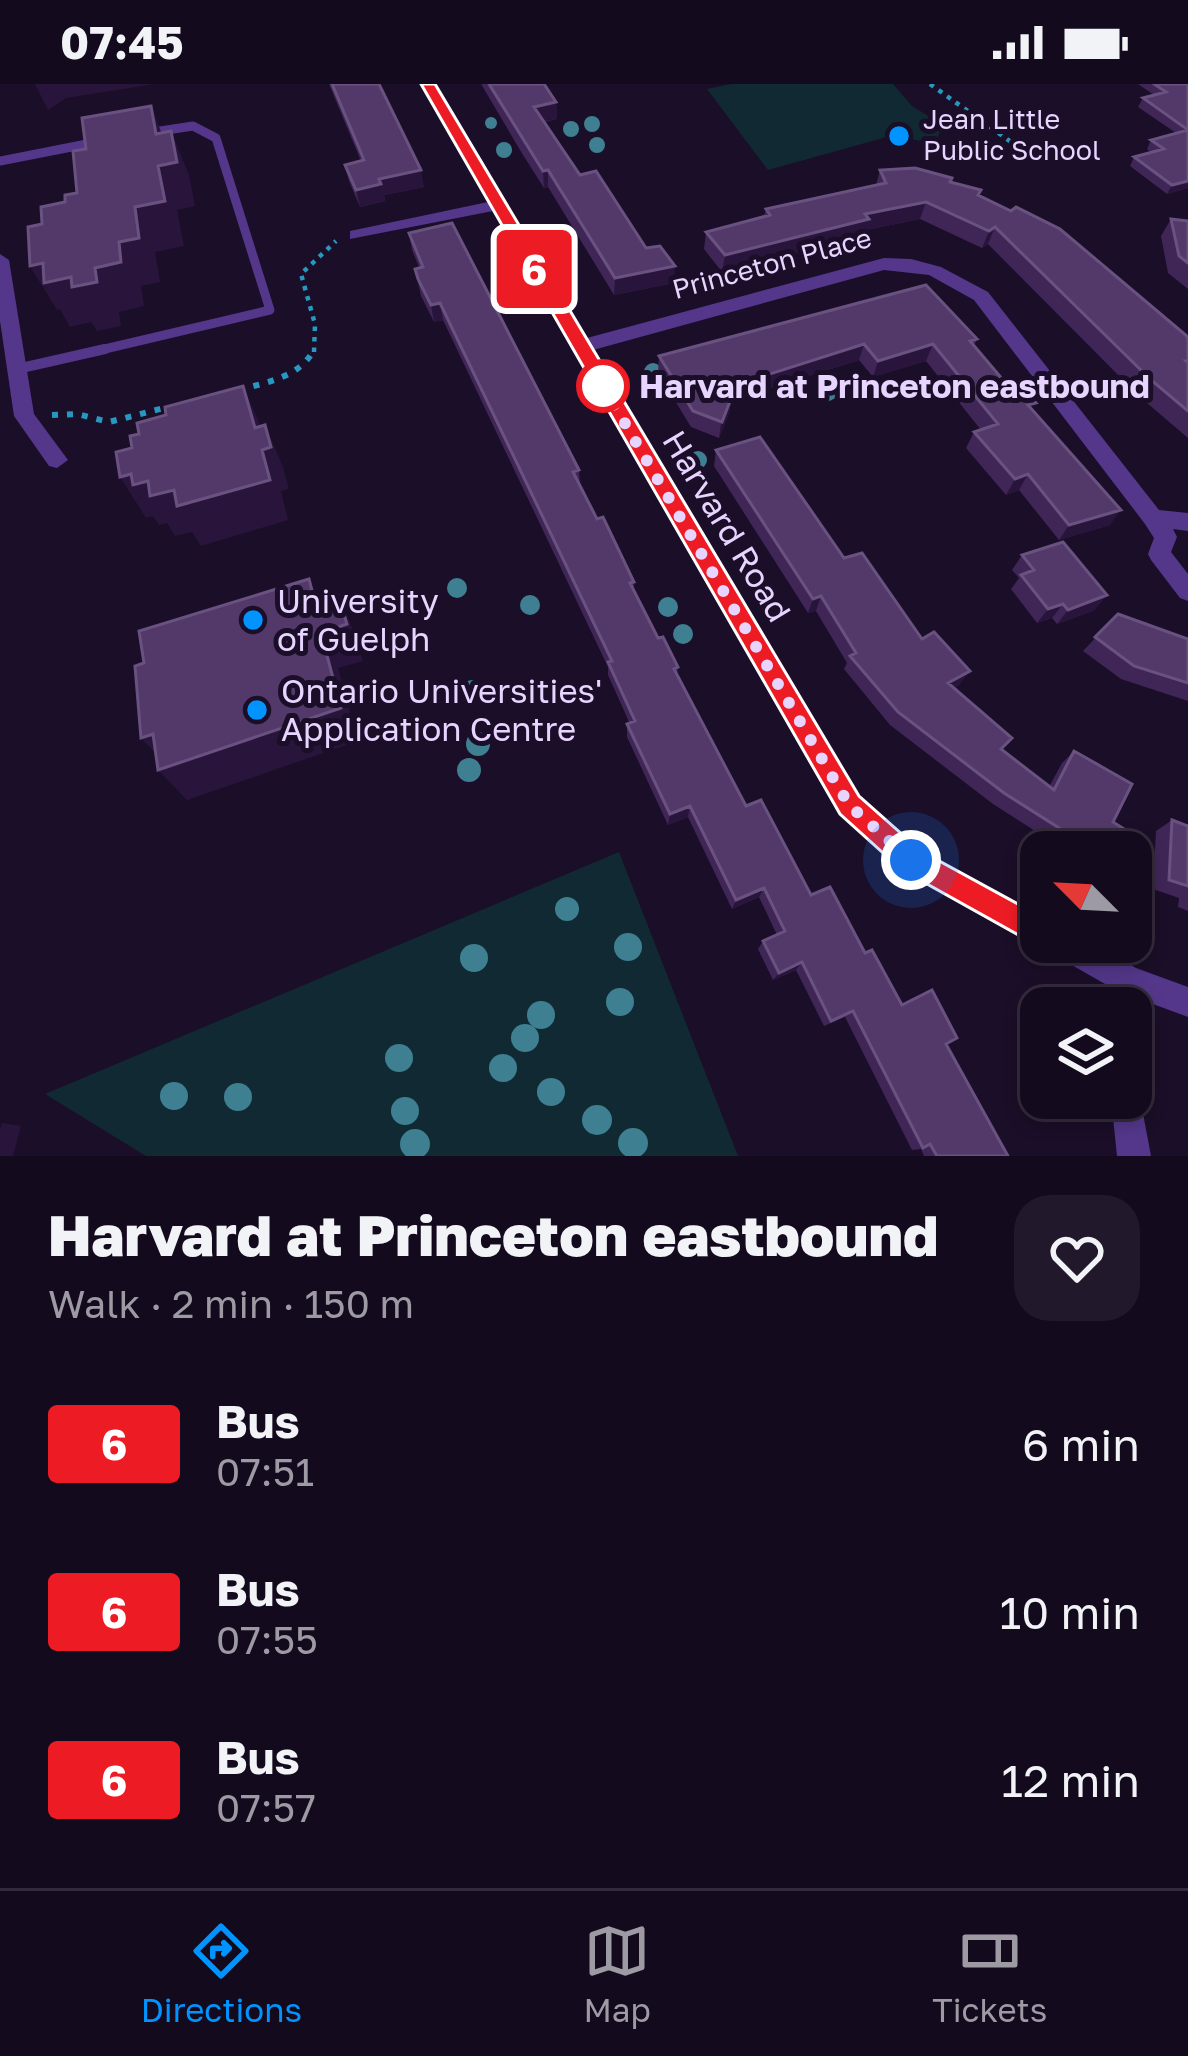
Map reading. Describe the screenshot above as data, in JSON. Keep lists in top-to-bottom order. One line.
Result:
{"streets":{"street":["Princeton Place","Harvard Road"]},"crossings":[["Princeton Place","Harvard Road"]],"places":["Jean Little Public School","Harvard at Princeton eastbound","University of Guelph","Ontario Universities' Application Centre"],"lines":["bus line 6"],"north":"top left","page":{"status":"07:45","on_map":"6","heading":["Harvard at Princeton eastbound","Walk · 2 min · 150 m"],"list":[{"mark":"6","name":"Bus","note":"07:51","value":"6 min"},{"mark":"6","name":"Bus","note":"07:55","value":"10 min"},{"mark":"6","name":"Bus","note":"07:57","value":"12 min"}],"tabs":["Directions","Map","Tickets"]}}
